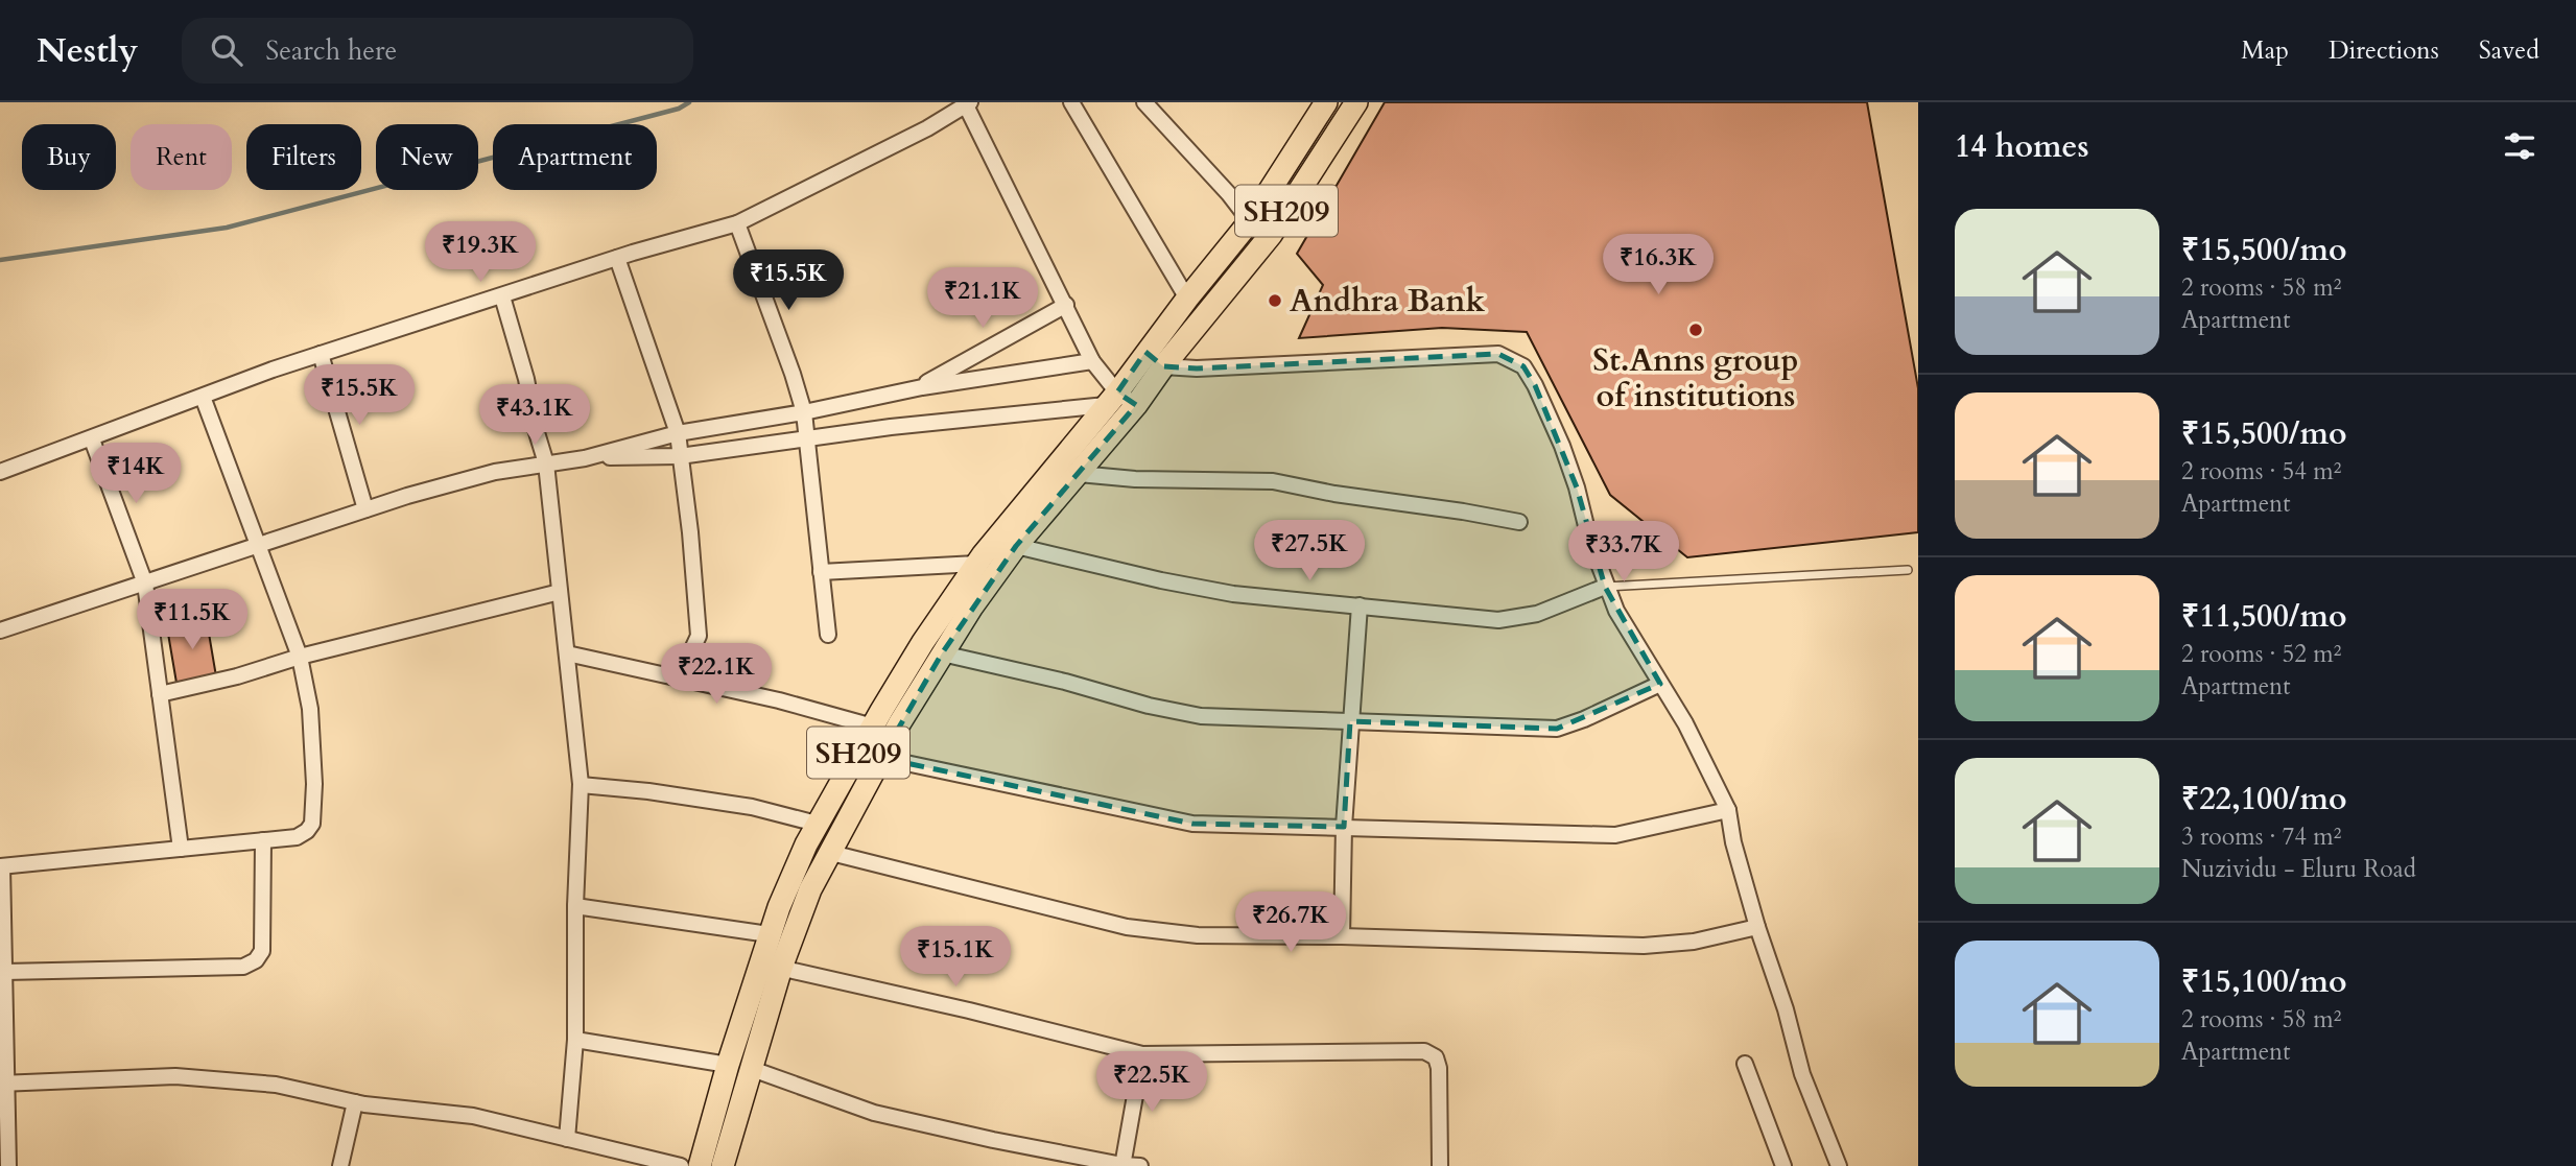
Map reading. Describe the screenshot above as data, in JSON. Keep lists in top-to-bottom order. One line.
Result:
{"streets":{"main road":["SH209"]},"places":["Andhra Bank","St.Anns group of institutions"],"page":{"header":"Nestly","search":"Search here","nav":["Map","Directions","Saved"],"heading":"14 homes","chip":["Buy","Rent","Filters","New","Apartment"],"list":[{"name":"₹15,500/mo","note":"2 rooms · 58 m² · Apartment"},{"name":"₹15,500/mo","note":"2 rooms · 54 m² · Apartment"},{"name":"₹11,500/mo","note":"2 rooms · 52 m² · Apartment"},{"name":"₹22,100/mo","note":"3 rooms · 74 m² · Nuzividu - Eluru Road"},{"name":"₹15,100/mo","note":"2 rooms · 58 m² · Apartment"}],"price":["₹19.3K","₹16.3K","₹15.5K","₹21.1K","₹15.5K","₹43.1K","₹14K","₹27.5K","₹33.7K","₹11.5K","₹22.1K","₹26.7K","₹15.1K","₹22.5K"]}}
